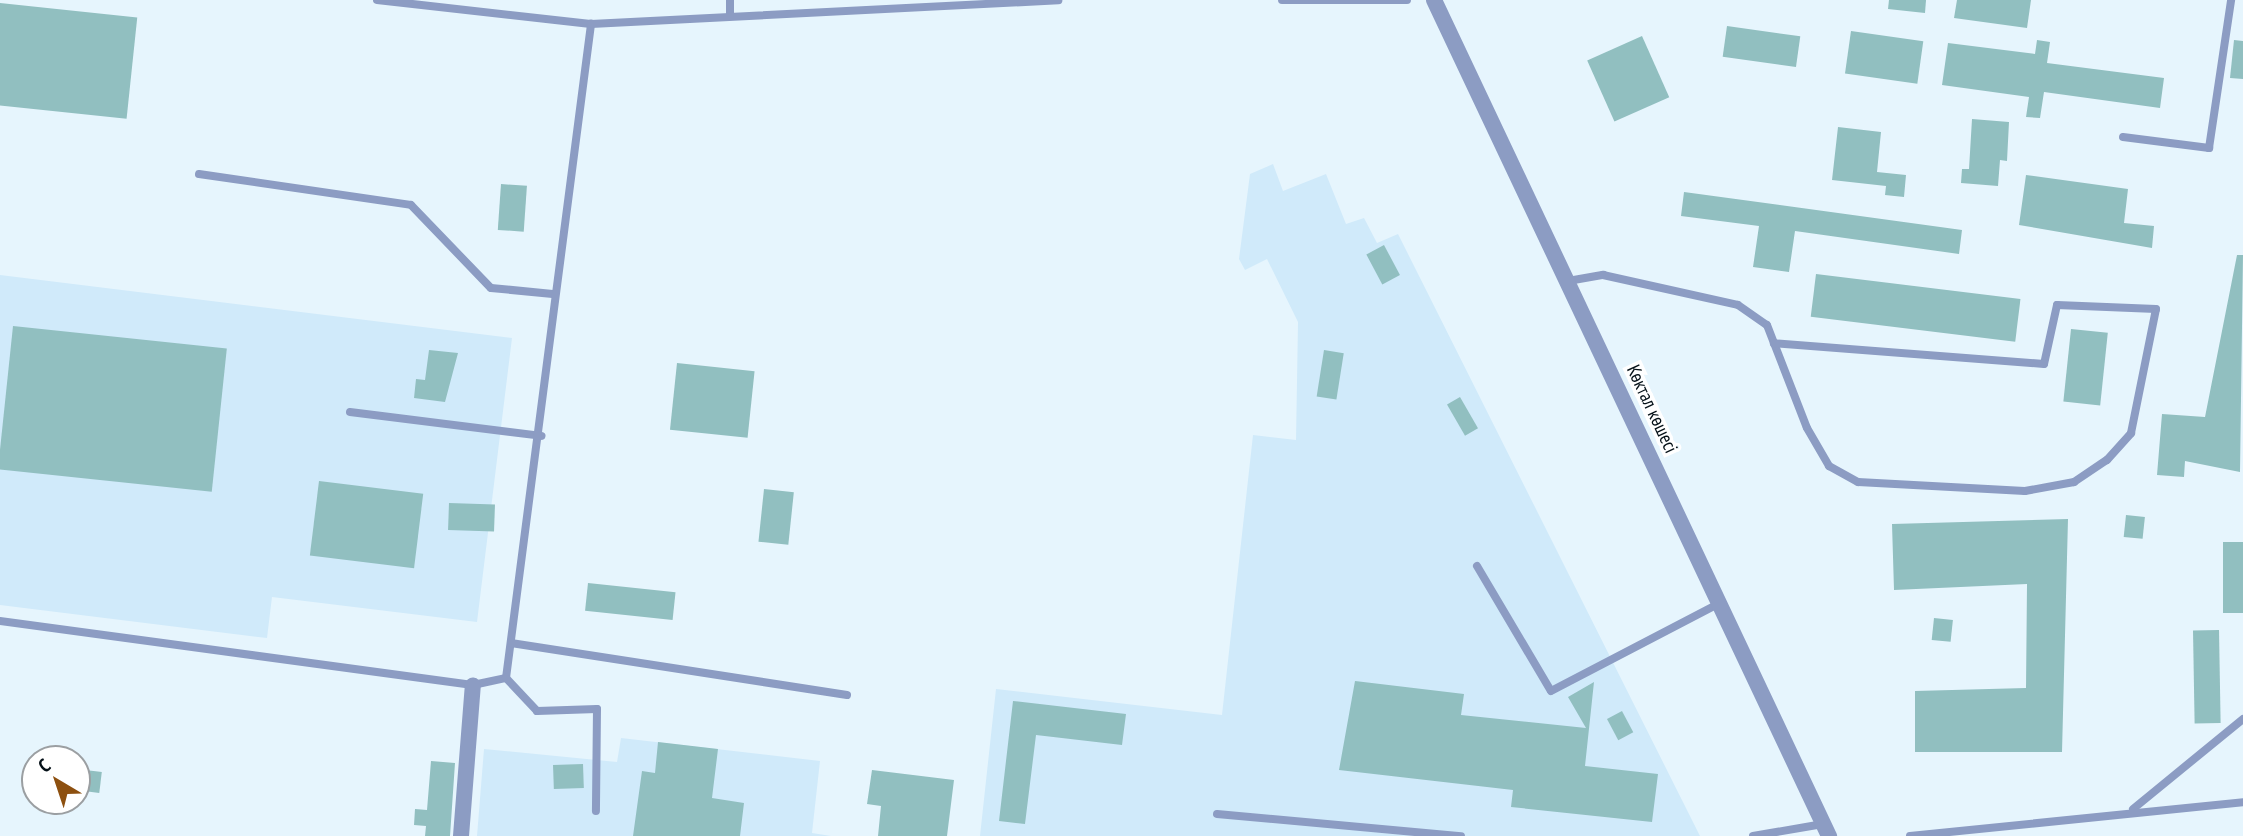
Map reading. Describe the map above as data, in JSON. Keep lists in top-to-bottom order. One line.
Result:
{"streets":{"street":["Көктал көшесі"]},"north":"top left"}
